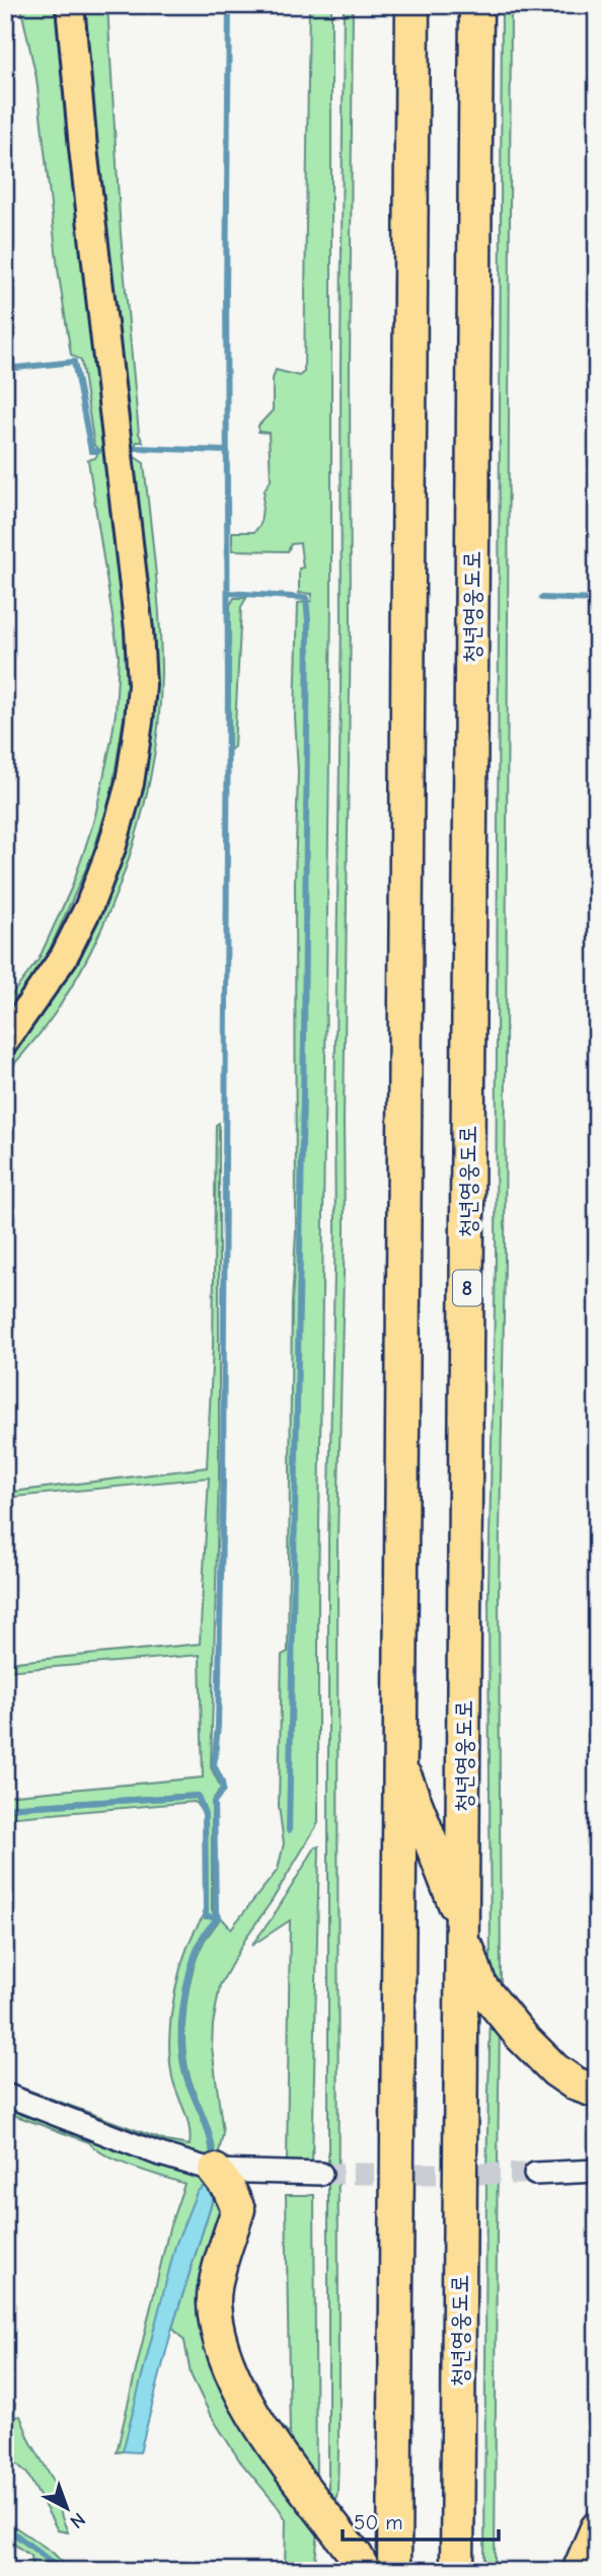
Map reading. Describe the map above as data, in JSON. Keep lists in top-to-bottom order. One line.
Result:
{"streets":{"highway":["청년영웅도로","8"]},"scale_bar":"50 m","north":"bottom right"}
